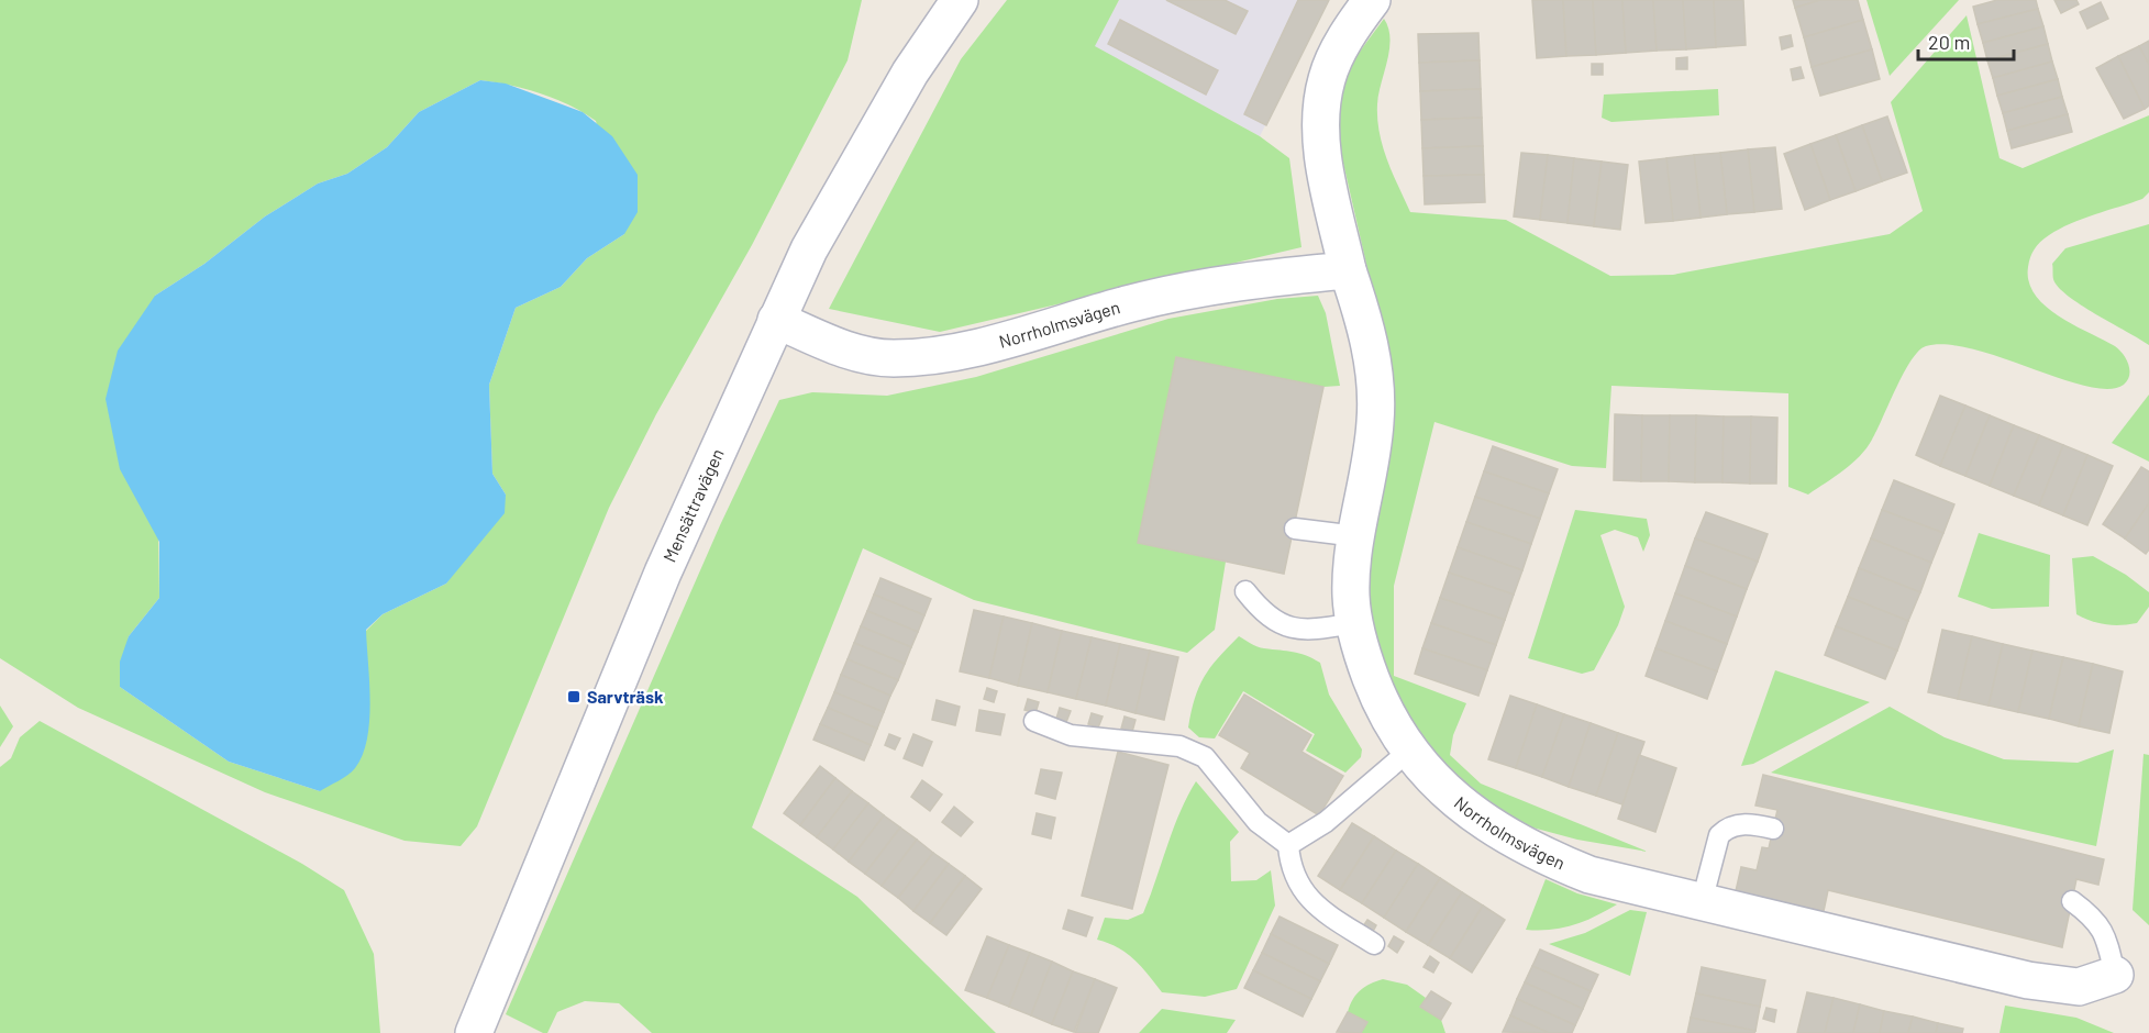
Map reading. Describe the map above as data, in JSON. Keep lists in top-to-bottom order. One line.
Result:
{"streets":{"street":["Norrholmsvägen","Mensättravägen"]},"crossings":[["Norrholmsvägen","Mensättravägen"]],"places":{"transit":["Sarvträsk"]},"scale_bar":"20 m"}
